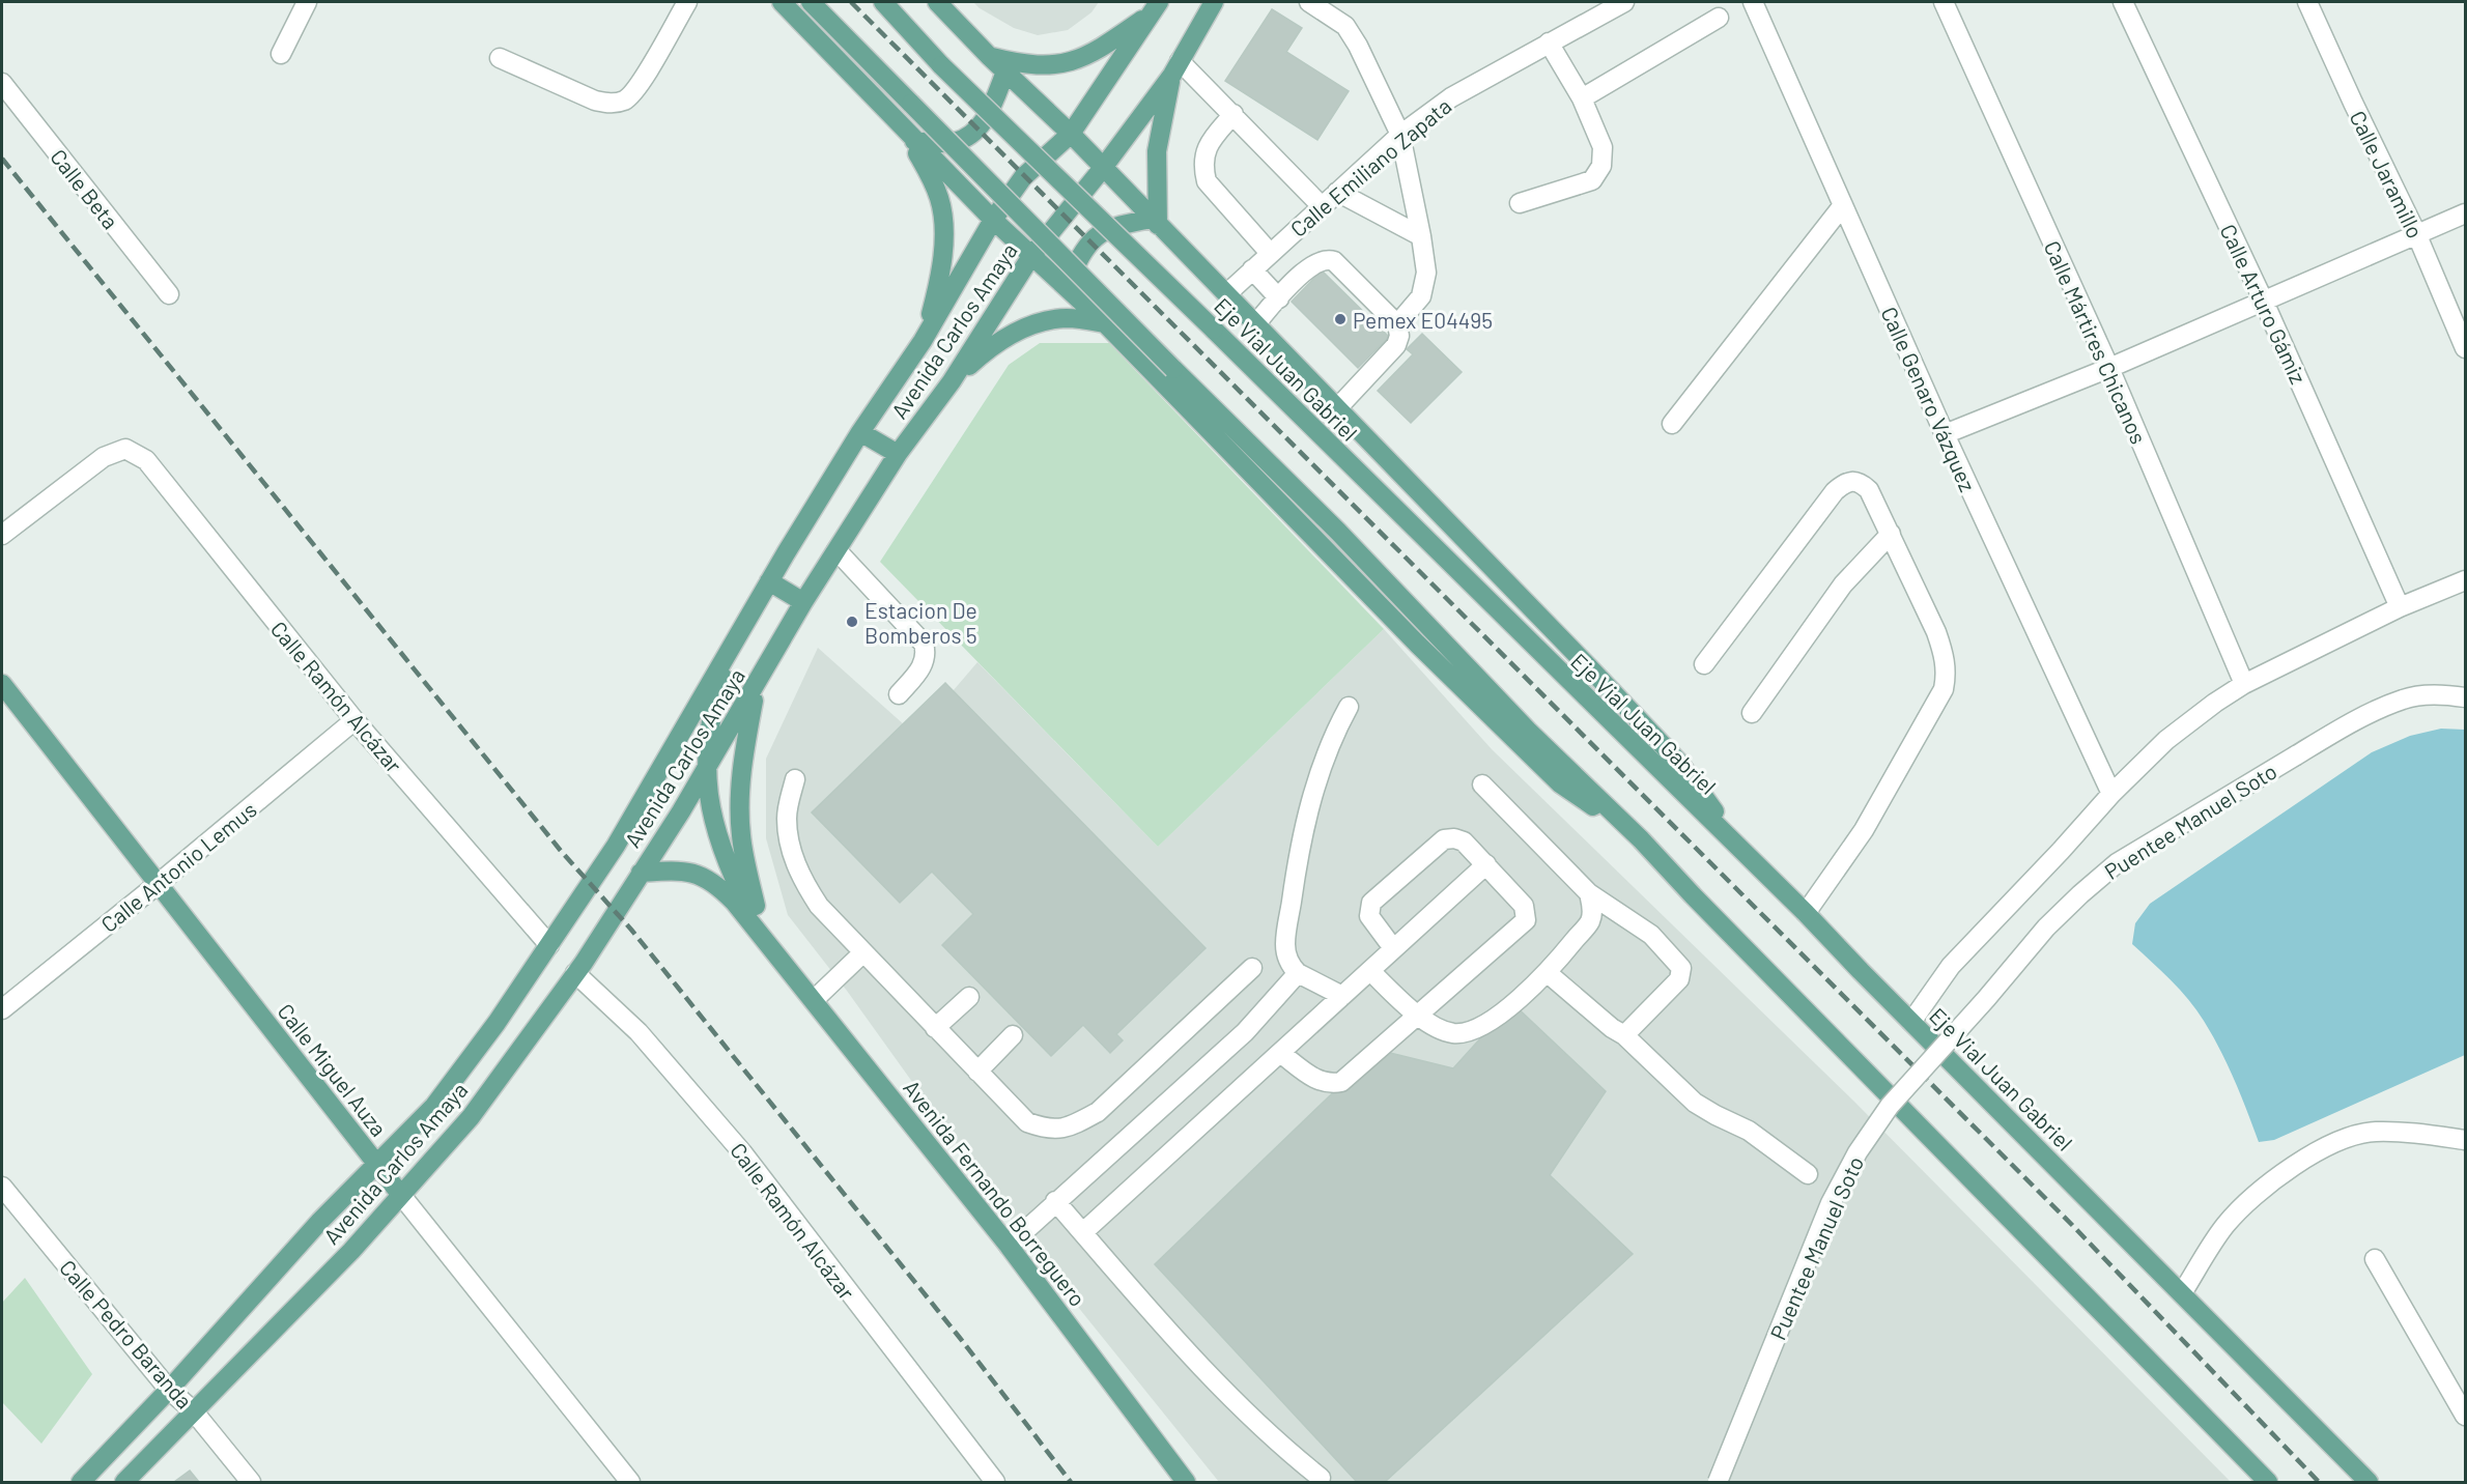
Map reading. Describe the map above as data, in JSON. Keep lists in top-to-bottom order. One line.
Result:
{"streets":{"main road":["Avenida Carlos Amaya","Eje Vial Juan Gabriel","Calle Miguel Auza","Avenida Fernando Borreguero"],"street":["Calle Emiliano Zapata","Calle Jaramillo","Calle Beta","Calle Arturo Gámiz","Calle Mártires Chicanos","Calle Genaro Vázquez","Calle Ramón Alcázar","Puentee Manuel Soto","Calle Antonio Lemus","Calle Pedro Baranda"]},"crossings":[["Avenida Carlos Amaya","Calle Ramón Alcázar"],["Avenida Carlos Amaya","Calle Miguel Auza"],["Avenida Carlos Amaya","Calle Pedro Baranda"],["Calle Ramón Alcázar","Calle Antonio Lemus"],["Calle Antonio Lemus","Calle Miguel Auza"]],"places":["Pemex E04495","Estacion De Bomberos 5"]}
